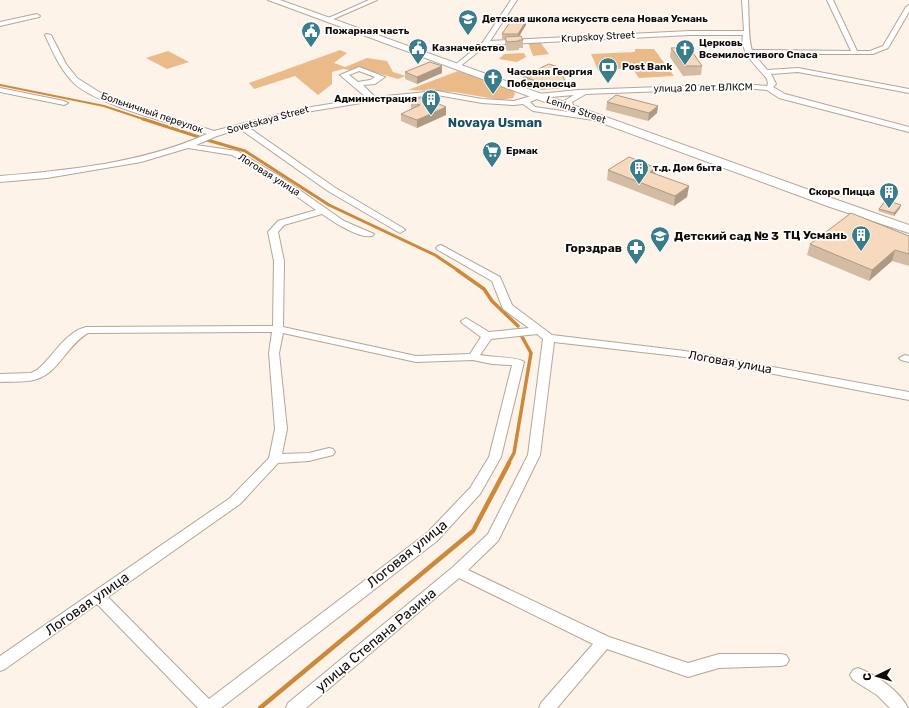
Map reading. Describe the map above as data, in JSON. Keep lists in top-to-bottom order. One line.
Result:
{"streets":{"main road":["Lenina Street"],"street":["Krupskoy Street","улица 20 лет ВЛКСМ","Больничный переулок","Sovetskaya Street","Логовая улица","улица Степана Разина"]},"crossings":[["улица 20 лет ВЛКСМ","Lenina Street"],["улица 20 лет ВЛКСМ","Sovetskaya Street"],["Lenina Street","Sovetskaya Street"],["Больничный переулок","Sovetskaya Street"],["Sovetskaya Street","Логовая улица"],["Логовая улица","улица Степана Разина"]],"districts":["Novaya Usman"],"places":{"school or university":["Детская школа искусств села Новая Усмань","Детский сад № 3"],"public building":["Пожарная часть","Казначейство"],"church":["Церковь Всемилостивого Спаса","Часовня Георгия Победоносца"],"bank":["Post Bank"],"building":["Администрация","т.д. Дом быта","Скоро Пицца","ТЦ Усмань"],"supermarket":["Ермак"],"pharmacy":["Горздрав"]},"north":"left"}
